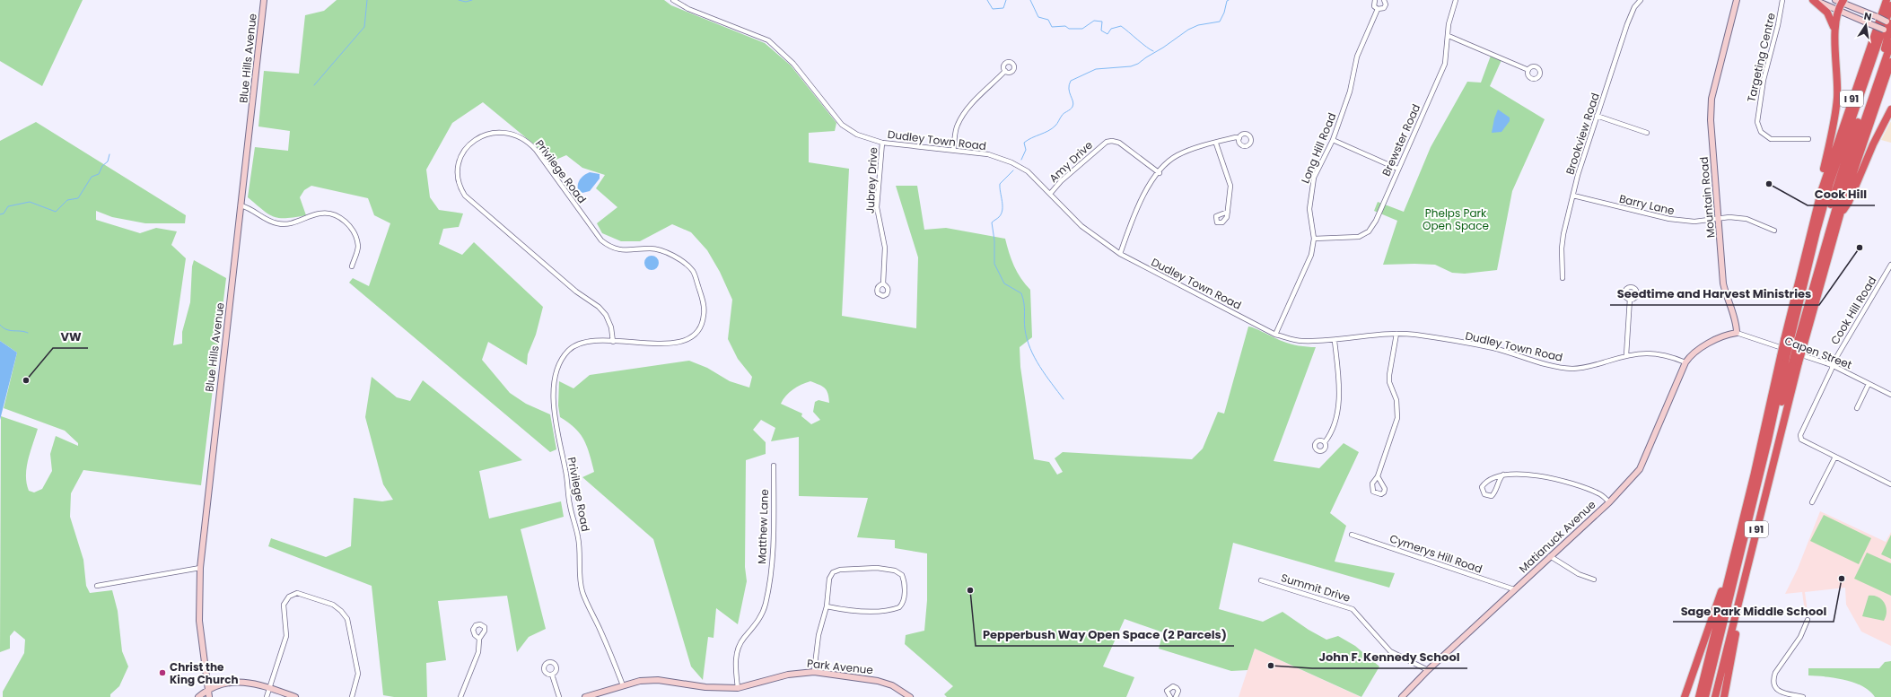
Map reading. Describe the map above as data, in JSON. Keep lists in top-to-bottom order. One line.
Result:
{"streets":{"highway":["I 91"],"main road":["Blue Hills Avenue","Mountain Road","Matianuck Avenue","Park Avenue"],"street":["Targeting Centre","Brookview Road","Dudley Town Road","Brewster Road","Long Hill Road","Amy Drive","Privilege Road","Jubrey Drive","Barry Lane","Cook Hill Road","Capen Street","Matthew Lane","Cymerys Hill Road","Summit Drive"]},"crossings":[["Brookview Road","Barry Lane"],["Dudley Town Road","Long Hill Road"],["Dudley Town Road","Amy Drive"],["Dudley Town Road","Jubrey Drive"],["Dudley Town Road","Matianuck Avenue"],["Brewster Road","Long Hill Road"],["Privilege Road","Park Avenue"],["Mountain Road","Barry Lane"],["Mountain Road","Capen Street"],["Cook Hill Road","Capen Street"],["Matthew Lane","Park Avenue"],["Matianuck Avenue","Cymerys Hill Road"],["Matianuck Avenue","Summit Drive"]],"parks":["Phelps Park Open Space"],"places":["Cook Hill","Seedtime and Harvest Ministries","VW","Sage Park Middle School","Pepperbush Way Open Space (2 Parcels)","John F. Kennedy School","Christ the King Church"],"north":"top"}
